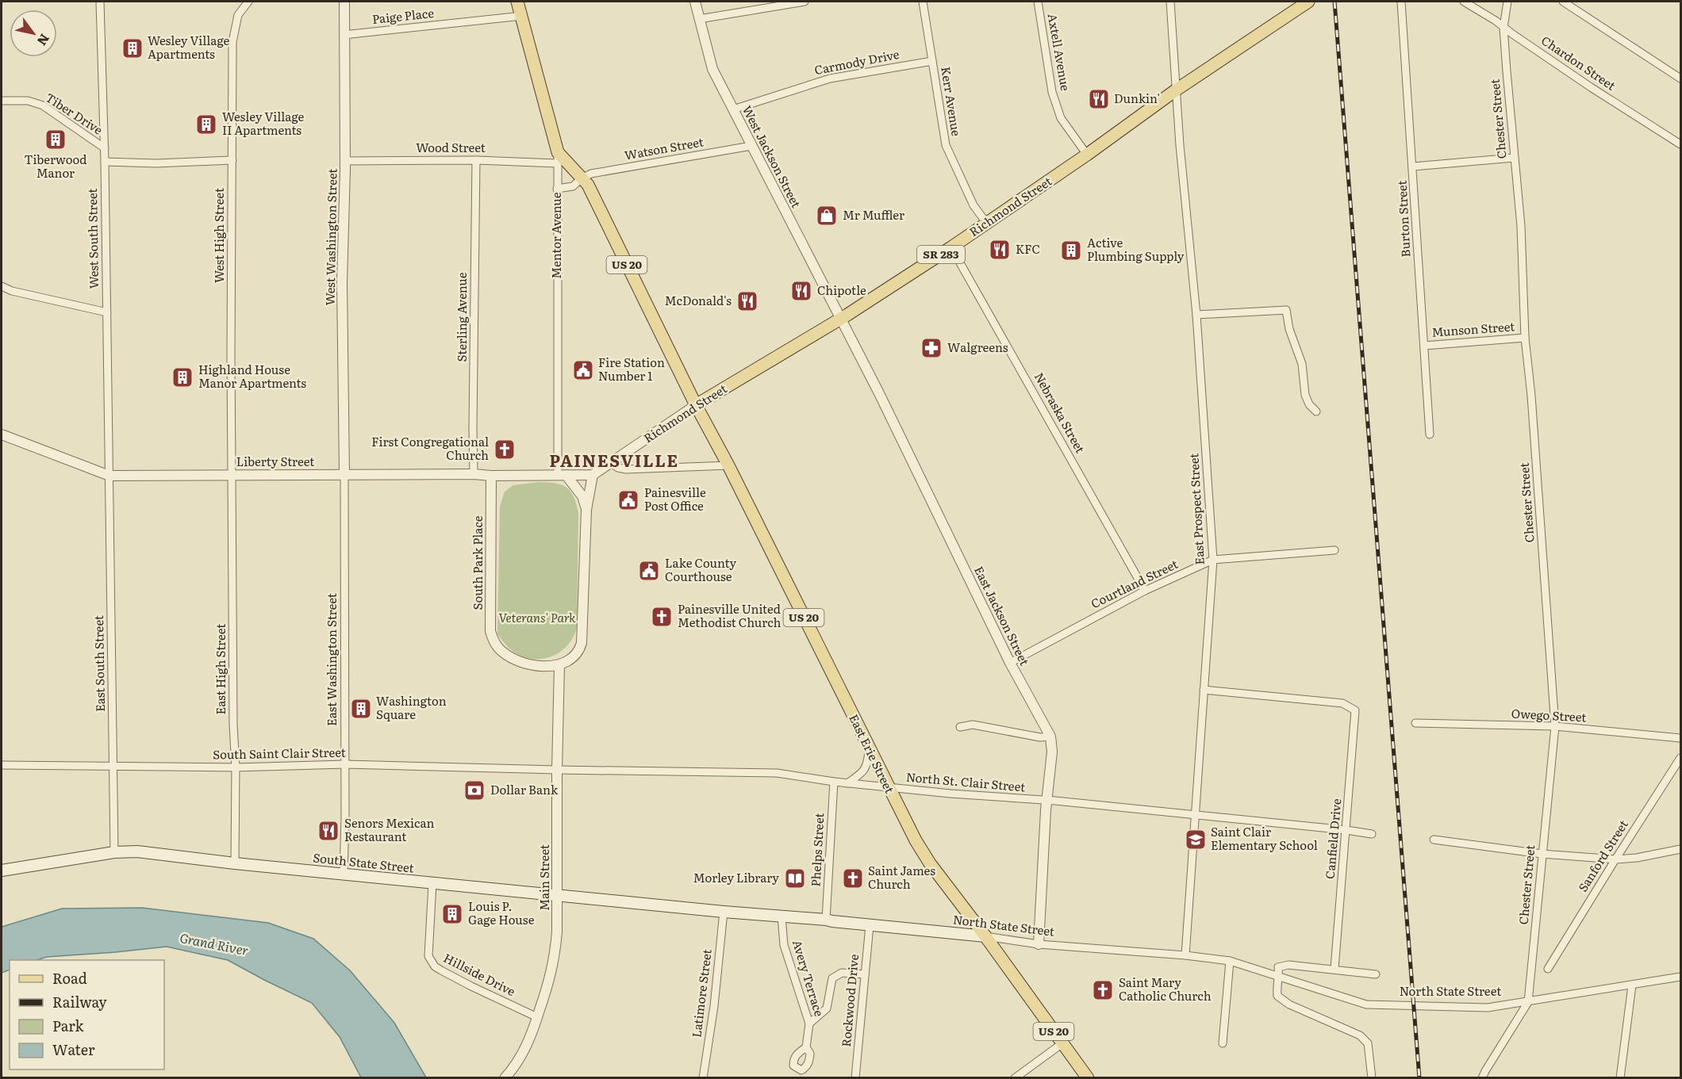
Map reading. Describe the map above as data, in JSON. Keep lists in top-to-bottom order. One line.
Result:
{"streets":{"main road":["Richmond Street","Mentor Avenue","SR 283","US 20","East Erie Street","South State Street","North State Street"],"street":["Paige Place","Axtell Avenue","Carmody Drive","Chardon Street","Kerr Avenue","Tiber Drive","Chester Street","Wood Street","Watson Street","West Jackson Street","Burton Street","West High Street","West Washington Street","West South Street","Sterling Avenue","Munson Street","Nebraska Street","Liberty Street","East Prospect Street","South Park Place","Courtland Street","East Jackson Street","East Washington Street","East South Street","East High Street","Owego Street","South Saint Clair Street","North St. Clair Street","Canfield Drive","Phelps Street","Sanford Street","Main Street","Hillside Drive","Avery Terrace","Latimore Street","Rockwood Drive"]},"crossings":[["Paige Place","Mentor Avenue"],["Paige Place","West Washington Street"],["Axtell Avenue","Richmond Street"],["Carmody Drive","Kerr Avenue"],["Carmody Drive","West Jackson Street"],["Chardon Street","Chester Street"],["Kerr Avenue","Richmond Street"],["Tiber Drive","West South Street"],["Chester Street","Munson Street"],["Chester Street","Owego Street"],["Chester Street","North State Street"],["Wood Street","Mentor Avenue"],["Wood Street","West Washington Street"],["Wood Street","US 20"],["Wood Street","Sterling Avenue"],["Watson Street","West Jackson Street"],["Watson Street","Mentor Avenue"],["Watson Street","US 20"],["West Jackson Street","Richmond Street"],["West Jackson Street","East Jackson Street"],["Richmond Street","US 20"],["Richmond Street","Nebraska Street"],["Richmond Street","East Prospect Street"],["Richmond Street","East Jackson Street"],["Richmond Street","East Erie Street"],["Burton Street","Munson Street"],["West High Street","Liberty Street"],["West High Street","East High Street"],["Mentor Avenue","US 20"],["Mentor Avenue","Liberty Street"],["West Washington Street","Liberty Street"],["West Washington Street","East Washington Street"],["West South Street","Liberty Street"],["West South Street","East South Street"],["US 20","East Erie Street"],["Sterling Avenue","Liberty Street"],["Nebraska Street","Courtland Street"],["Liberty Street","South Park Place"],["Liberty Street","East Washington Street"],["Liberty Street","East South Street"],["Liberty Street","East High Street"],["East Prospect Street","Courtland Street"],["East Prospect Street","North St. Clair Street"],["East Prospect Street","Canfield Drive"],["East Prospect Street","North State Street"],["South Park Place","Main Street"],["Courtland Street","East Jackson Street"],["East Jackson Street","North St. Clair Street"],["East Jackson Street","North State Street"],["East Washington Street","South Saint Clair Street"],["East Washington Street","South State Street"],["East South Street","South Saint Clair Street"],["East South Street","South State Street"],["East High Street","South Saint Clair Street"],["East High Street","South State Street"],["South Saint Clair Street","North St. Clair Street"],["South Saint Clair Street","Main Street"],["East Erie Street","North St. Clair Street"],["East Erie Street","North State Street"],["North St. Clair Street","Canfield Drive"],["North St. Clair Street","Phelps Street"],["North St. Clair Street","Main Street"],["Phelps Street","North State Street"],["South State Street","Main Street"],["South State Street","North State Street"],["South State Street","Hillside Drive"],["South State Street","Latimore Street"],["Main Street","Hillside Drive"],["North State Street","Avery Terrace"],["North State Street","Latimore Street"],["North State Street","Rockwood Drive"]],"districts":["PAINESVILLE"],"water":["Grand River"],"parks":["Veterans' Park"],"places":{"building":["Wesley Village Apartments","Wesley Village II Apartments","Tiberwood Manor","Active Plumbing Supply","Highland House Manor Apartments","Washington Square","Louis P. Gage House"],"restaurant":["Dunkin'","KFC","Chipotle","McDonald's","Senors Mexican Restaurant"],"shop":["Mr Muffler"],"pharmacy":["Walgreens"],"public building":["Fire Station Number 1","Painesville Post Office","Lake County Courthouse"],"church":["First Congregational Church","Painesville United Methodist Church","Saint James Church","Saint Mary Catholic Church"],"bank":["Dollar Bank"],"school or university":["Saint Clair Elementary School"],"library":["Morley Library"]},"legend":["Road","Railway","Park","Water"],"north":"bottom right"}
